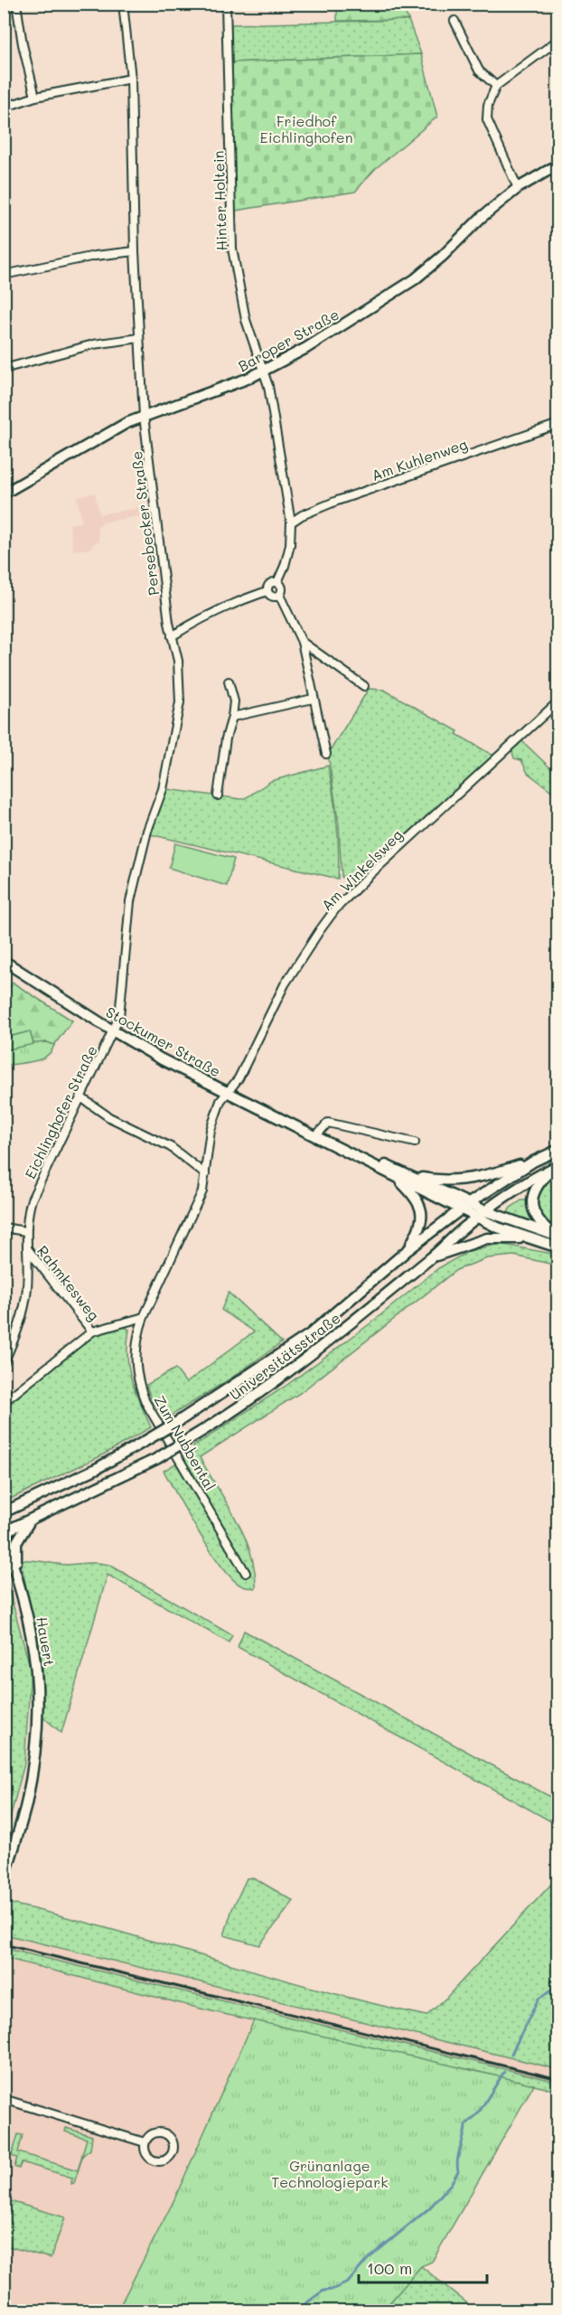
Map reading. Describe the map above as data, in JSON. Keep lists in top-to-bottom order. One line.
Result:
{"streets":{"main road":["Baroper Straße","Stockumer Straße","Universitätsstraße","Hauert"],"street":["Hinter Holtein","Am Kuhlenweg","Persebecker Straße","Am Winkelsweg","Eichlinghofer Straße","Rahmkesweg","Zum Nubbental"]},"crossings":[["Hinter Holtein","Baroper Straße"],["Hinter Holtein","Am Kuhlenweg"],["Hinter Holtein","Persebecker Straße"],["Baroper Straße","Persebecker Straße"],["Persebecker Straße","Stockumer Straße"],["Persebecker Straße","Eichlinghofer Straße"],["Am Winkelsweg","Stockumer Straße"],["Am Winkelsweg","Zum Nubbental"],["Stockumer Straße","Eichlinghofer Straße"],["Stockumer Straße","Universitätsstraße"],["Stockumer Straße","Zum Nubbental"],["Eichlinghofer Straße","Rahmkesweg"]],"parks":["Friedhof Eichlinghofen","Grünanlage Technologiepark"],"scale_bar":"100 m"}
